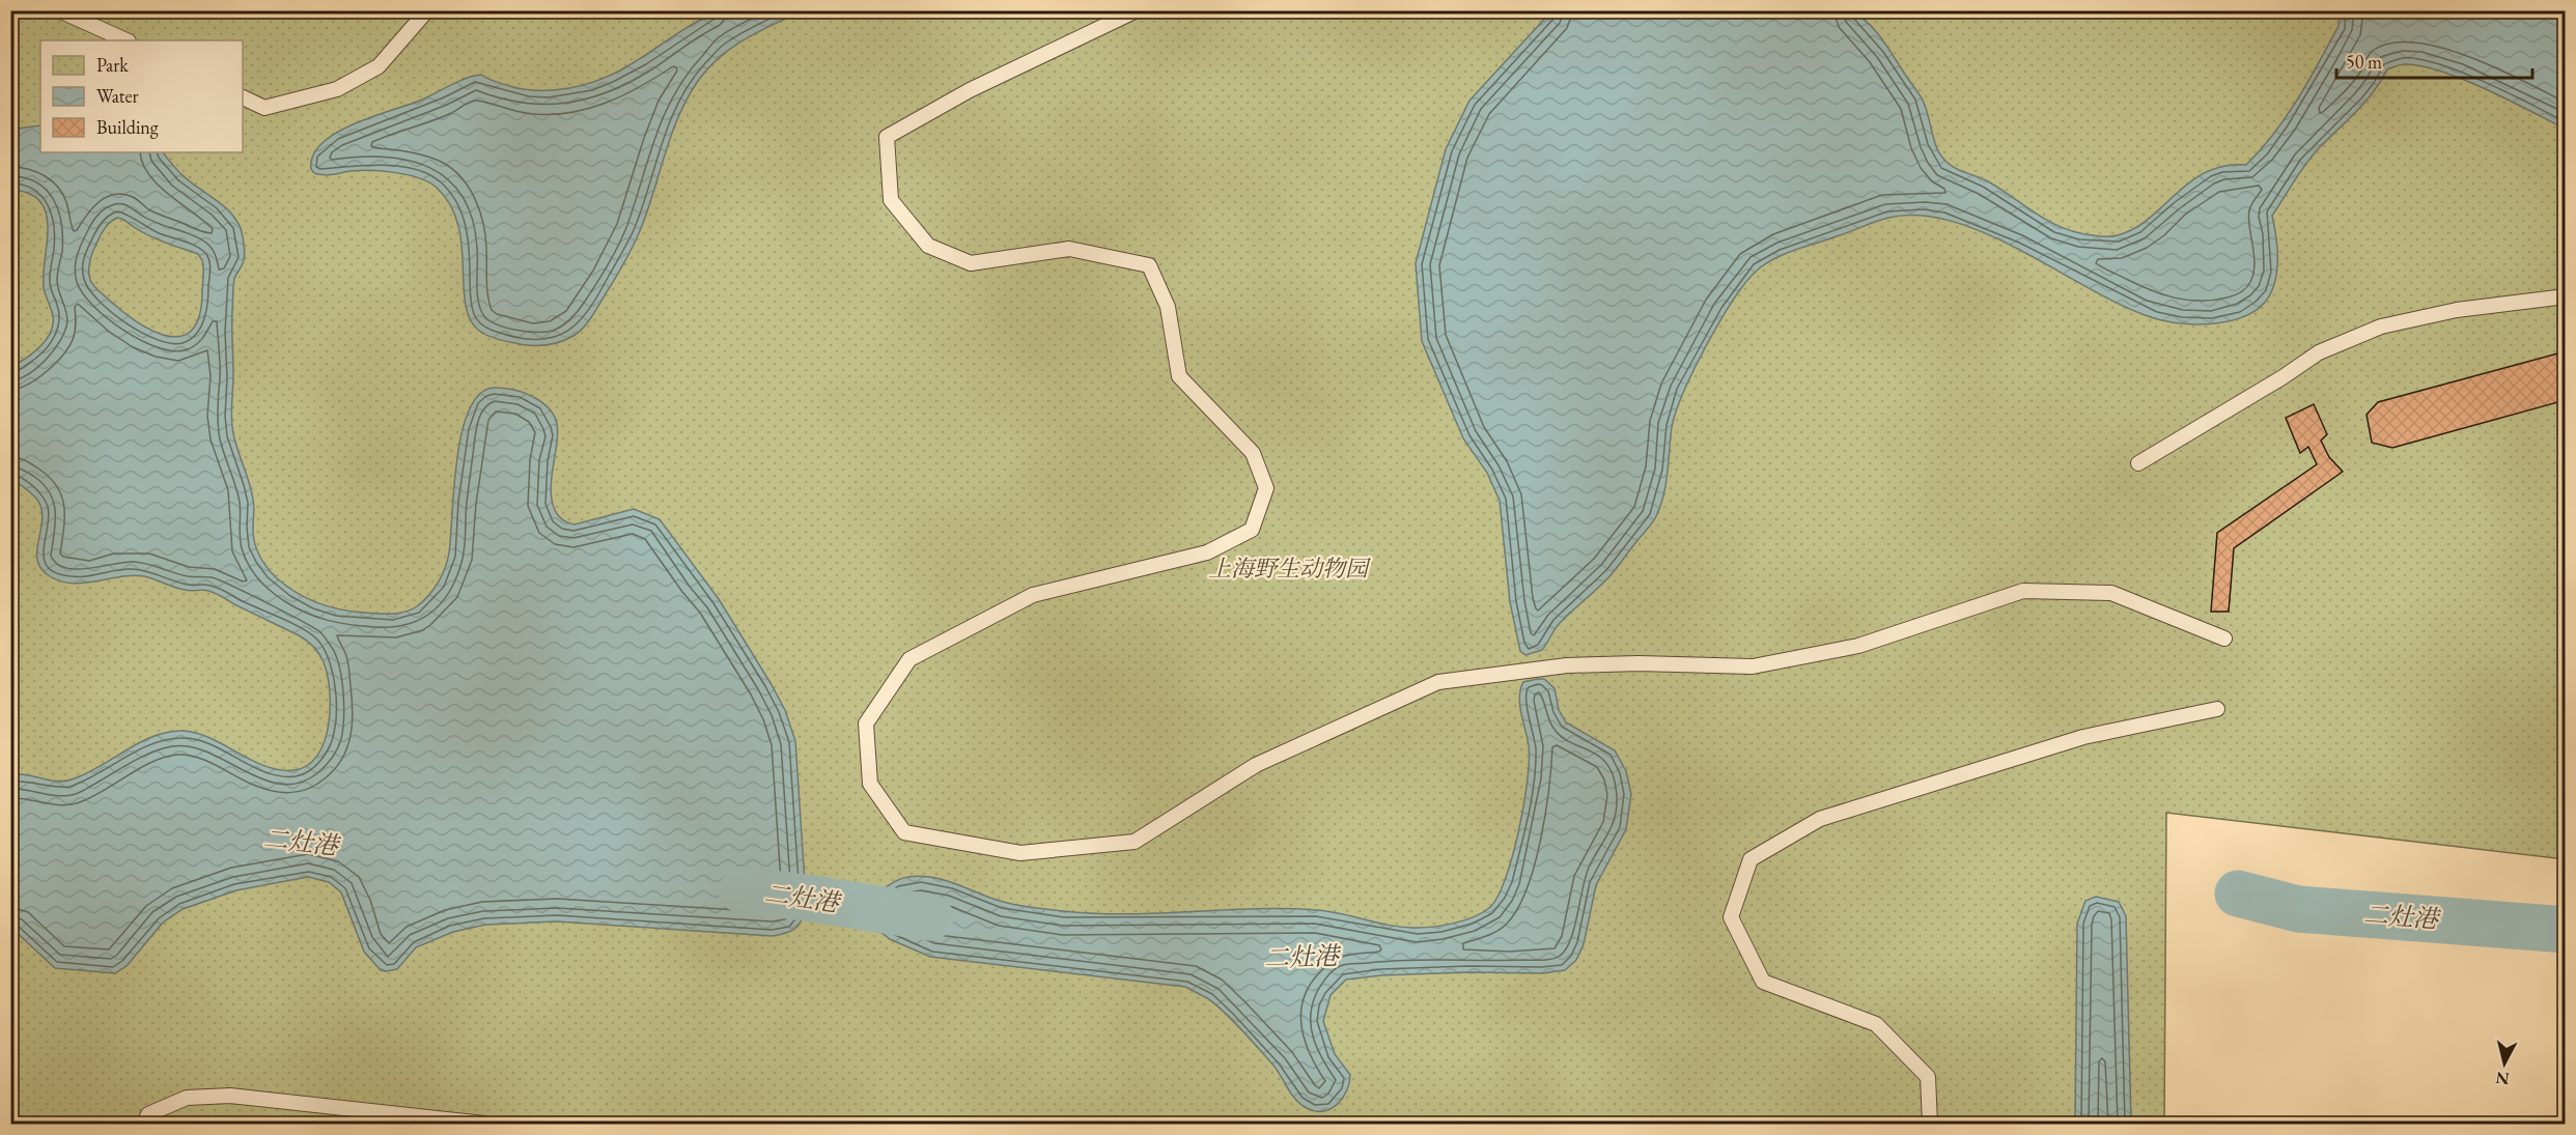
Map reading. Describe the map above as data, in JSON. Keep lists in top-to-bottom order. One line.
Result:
{"water":["二灶港"],"parks":["上海野生动物园"],"legend":["Park","Water","Building"],"scale_bar":"50 m","north":"bottom"}
